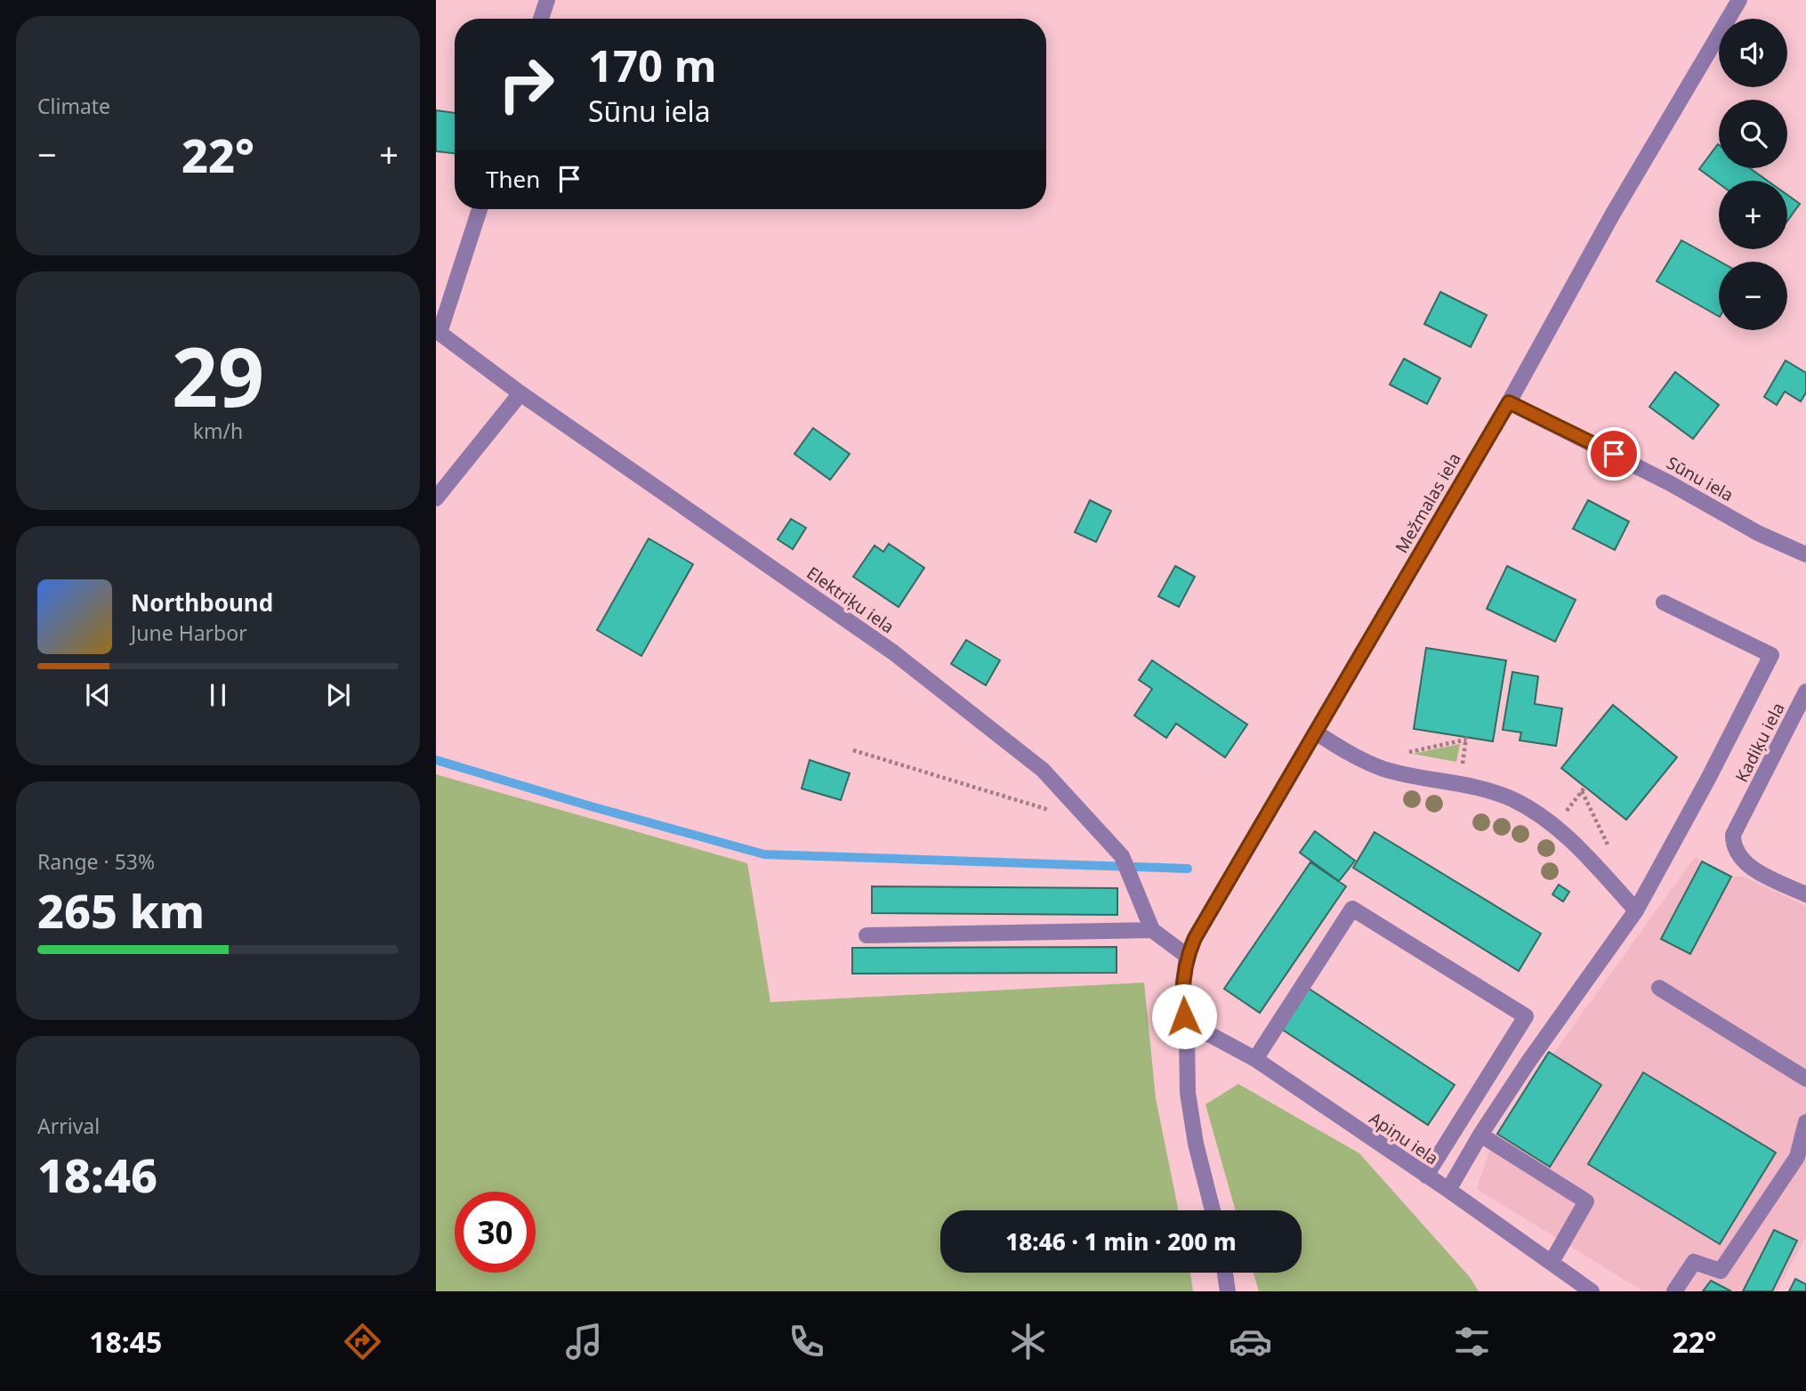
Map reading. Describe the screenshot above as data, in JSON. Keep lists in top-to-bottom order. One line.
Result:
{"streets":{"street":["Sūnu iela","Mežmalas iela","Elektriķu iela","Kadiķu iela","Apiņu iela"]},"crossings":[["Sūnu iela","Mežmalas iela"],["Mežmalas iela","Apiņu iela"]],"page":{"tile":["Climate",["29","km/h"],["Range · 53%","265 km"],["Arrival","18:46"]],"map_buttons":["+","−"],"turn":["170 m","Sūnu iela"],"heat":["−","22°","+"],"then":"Then","song":["Northbound","June Harbor"],"limit":"30","trip":"18:46 · 1 min · 200 m","tabs":["18:45","22°"]}}
